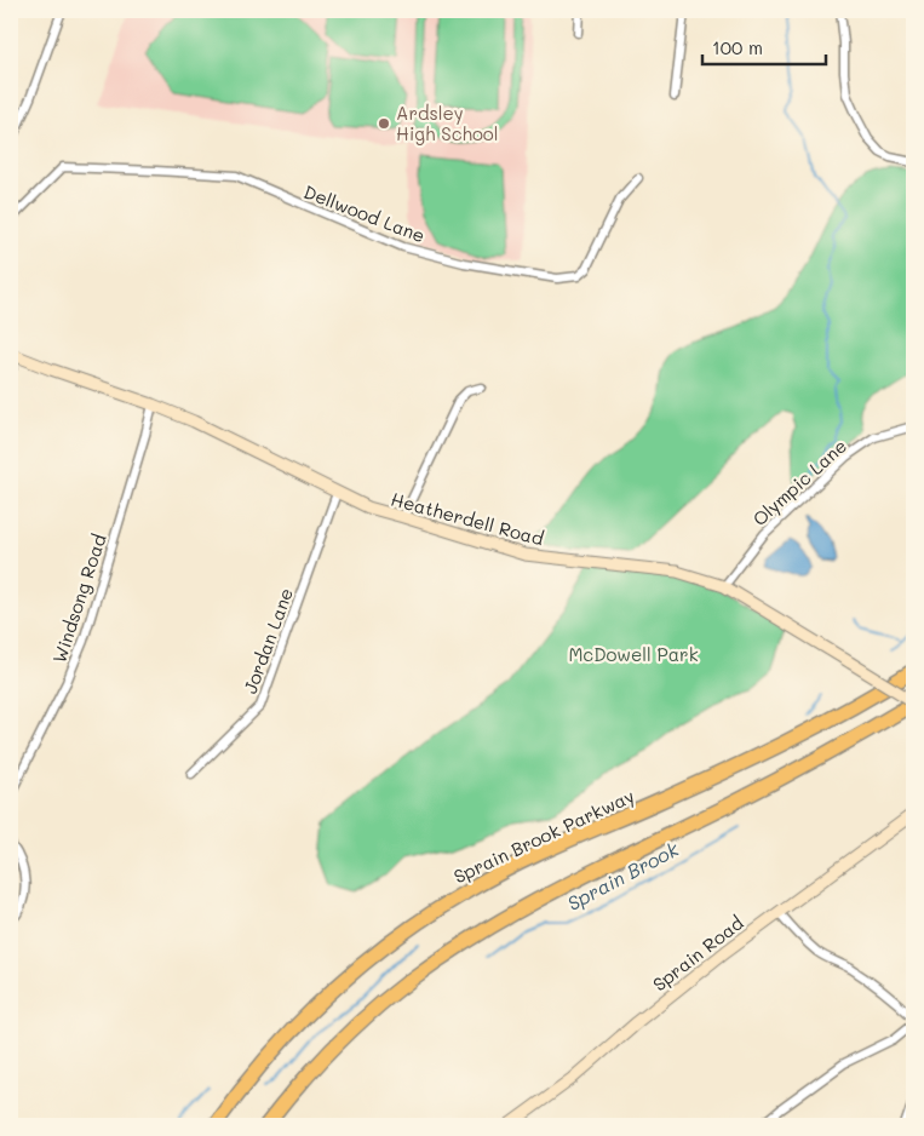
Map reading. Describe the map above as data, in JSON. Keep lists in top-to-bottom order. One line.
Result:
{"streets":{"highway":["Sprain Brook Parkway"],"street":["Dellwood Lane","Olympic Lane","Heatherdell Road","Windsong Road","Jordan Lane","Sprain Road"]},"crossings":[["Olympic Lane","Heatherdell Road"],["Heatherdell Road","Windsong Road"],["Heatherdell Road","Jordan Lane"]],"water":["Sprain Brook"],"parks":["McDowell Park"],"places":["Ardsley High School"],"scale_bar":"100 m"}
